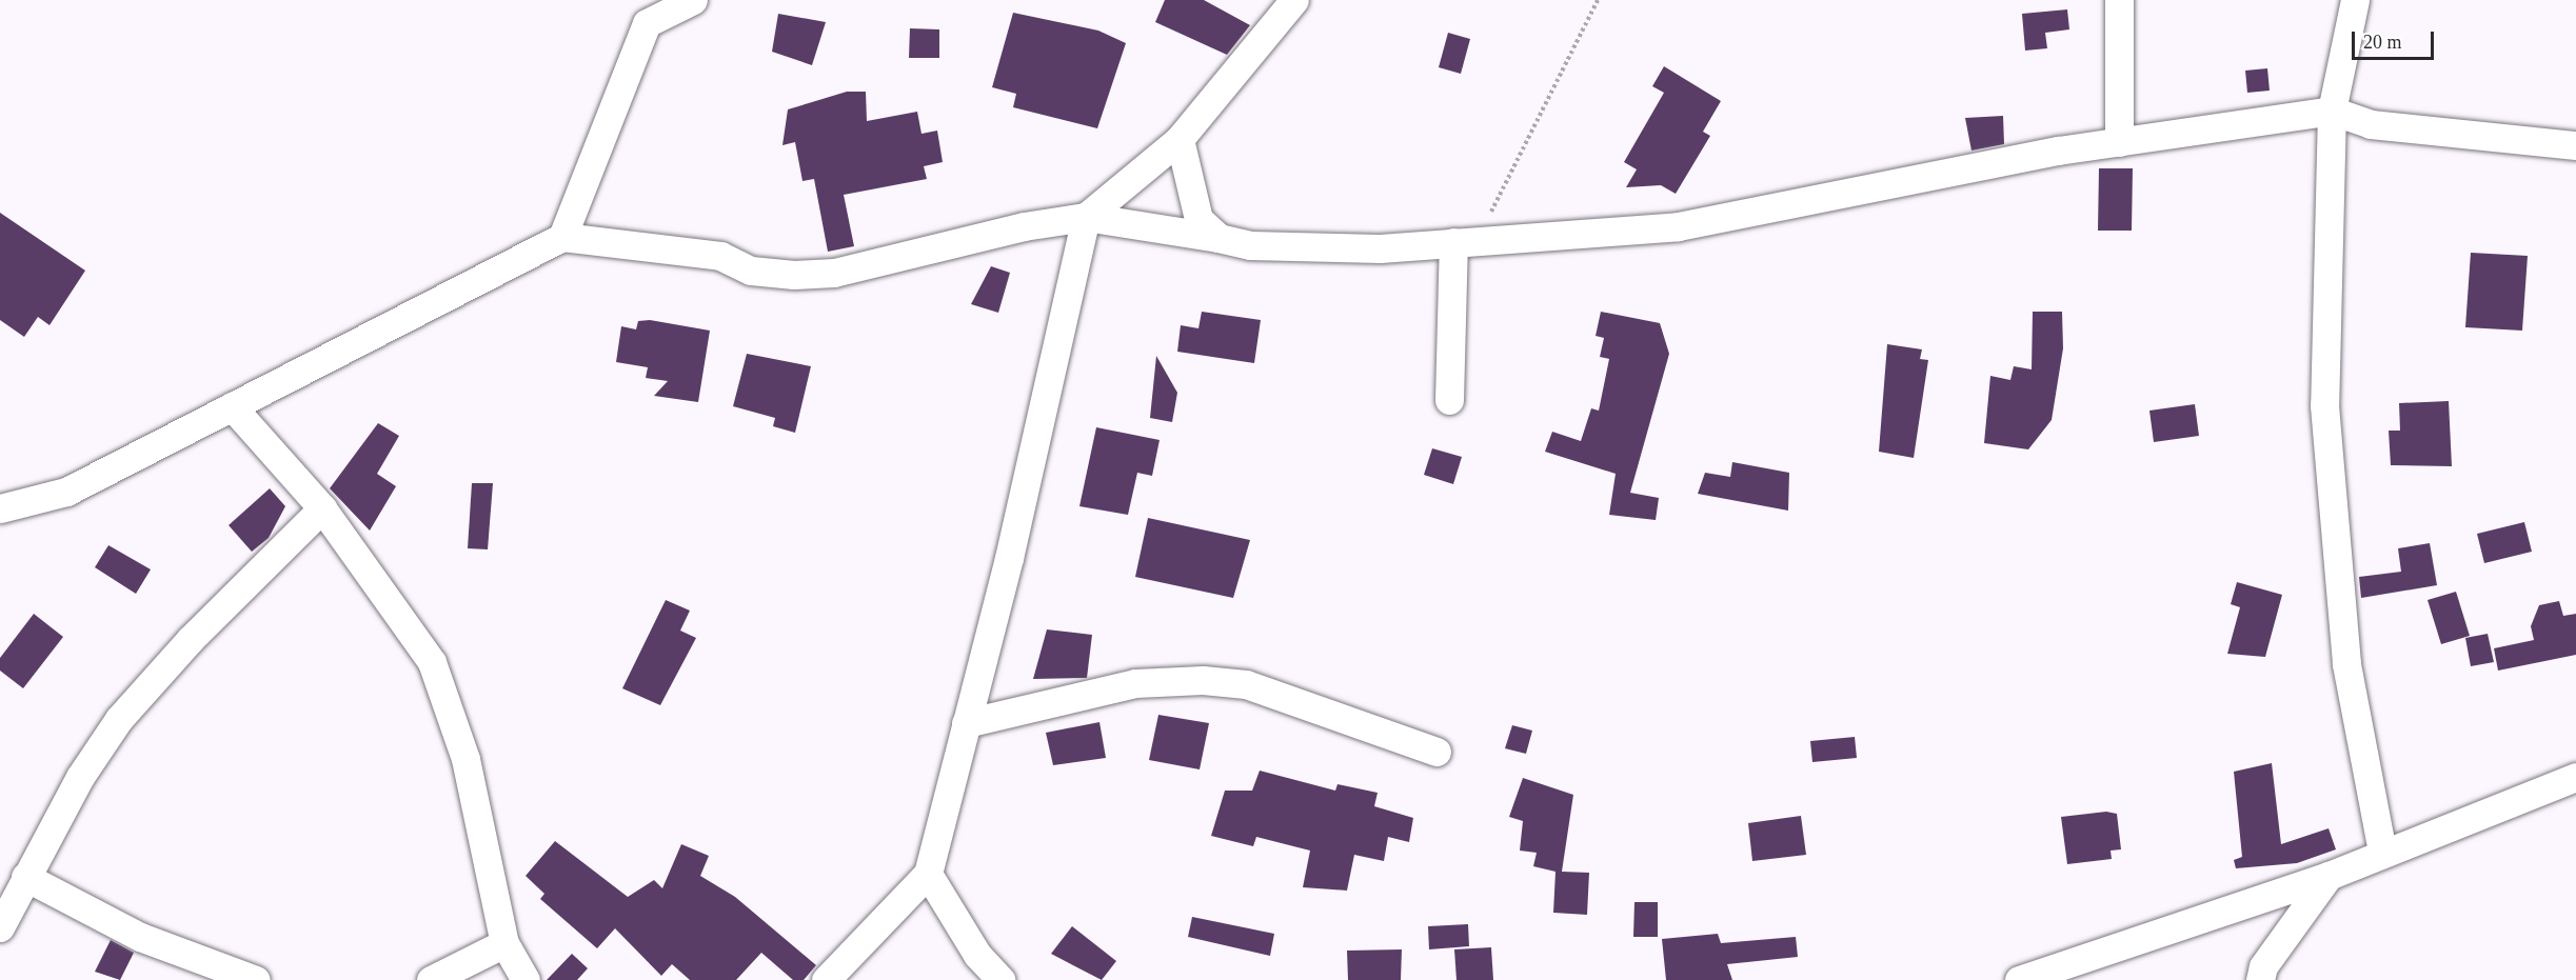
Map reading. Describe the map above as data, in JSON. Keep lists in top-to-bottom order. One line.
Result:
{"scale_bar":"20 m"}
